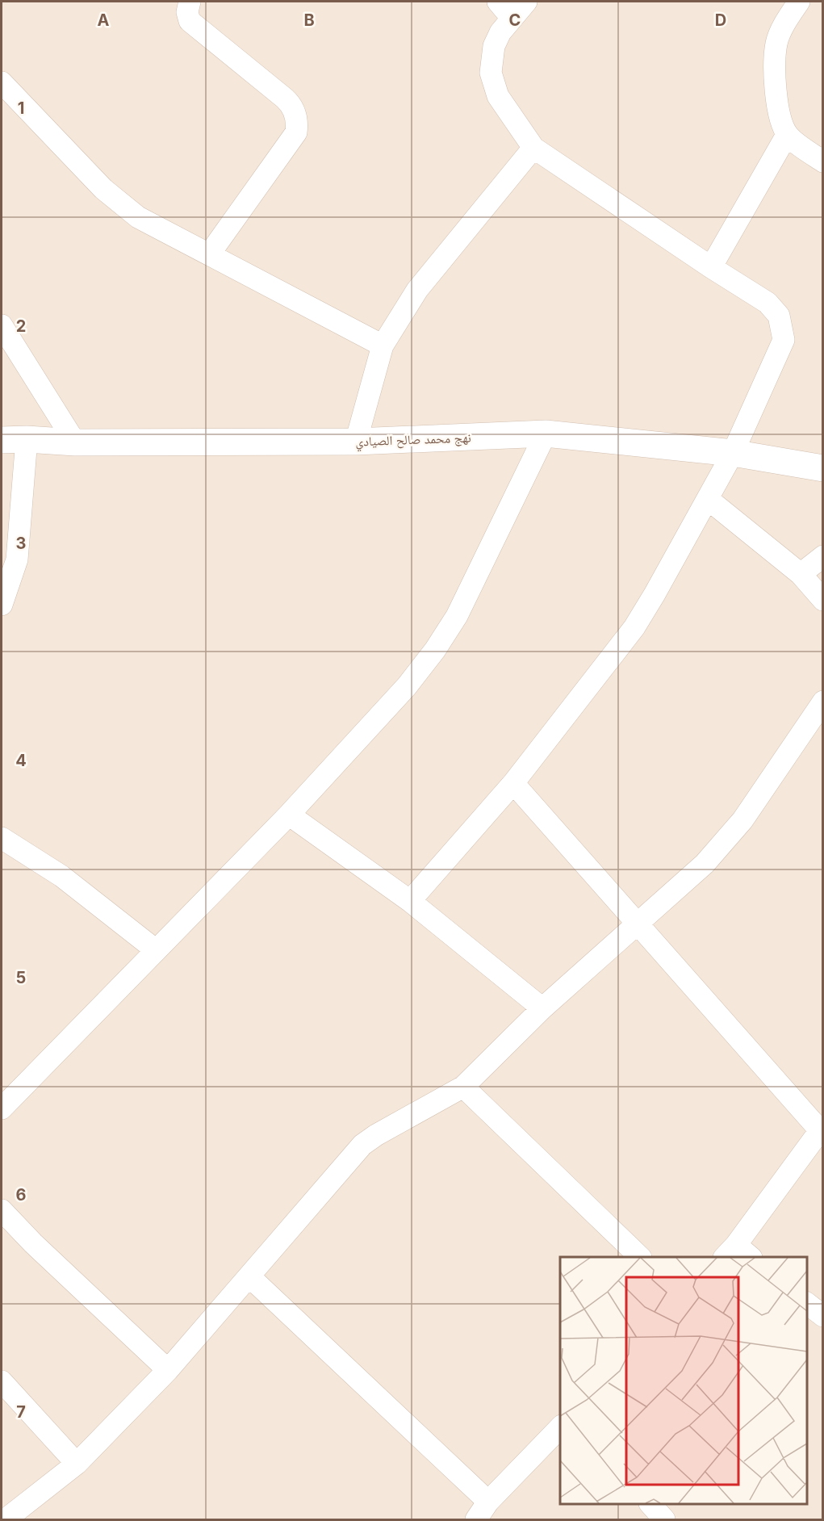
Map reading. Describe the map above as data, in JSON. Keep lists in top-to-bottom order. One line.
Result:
{"streets":{"street":["نهج محمد صالح الصيادي"]},"grid":{"columns":["A","B","C","D"],"rows":["1","2","3","4","5","6","7"]}}
